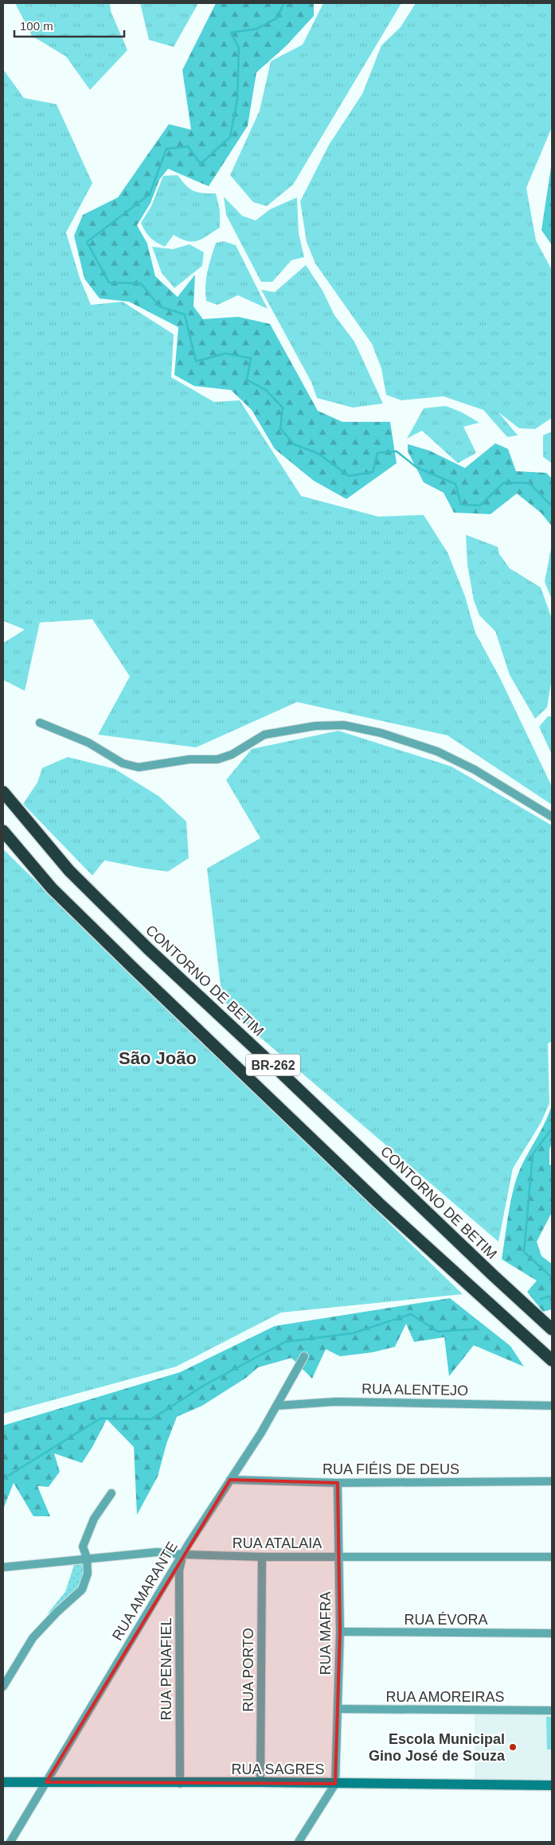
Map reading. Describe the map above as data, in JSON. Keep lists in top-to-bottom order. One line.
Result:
{"streets":{"highway":["CONTORNO DE BETIM","BR-262"],"street":["RUA ALENTEJO","RUA FIÉIS DE DEUS","RUA ATALAIA","RUA AMARANTE","RUA ÉVORA","RUA MAFRA","RUA PENAFIEL","RUA PORTO","RUA AMOREIRAS","RUA SAGRES"]},"crossings":[["RUA ALENTEJO","RUA AMARANTE"],["RUA FIÉIS DE DEUS","RUA AMARANTE"],["RUA FIÉIS DE DEUS","RUA MAFRA"],["RUA ATALAIA","RUA AMARANTE"],["RUA ATALAIA","RUA MAFRA"],["RUA ATALAIA","RUA PENAFIEL"],["RUA ATALAIA","RUA PORTO"],["RUA AMARANTE","RUA PENAFIEL"],["RUA AMARANTE","RUA SAGRES"],["RUA ÉVORA","RUA MAFRA"],["RUA MAFRA","RUA AMOREIRAS"],["RUA MAFRA","RUA SAGRES"],["RUA PENAFIEL","RUA SAGRES"],["RUA PORTO","RUA SAGRES"]],"districts":["São João"],"places":["Escola Municipal Gino José de Souza"],"scale_bar":"100 m"}
